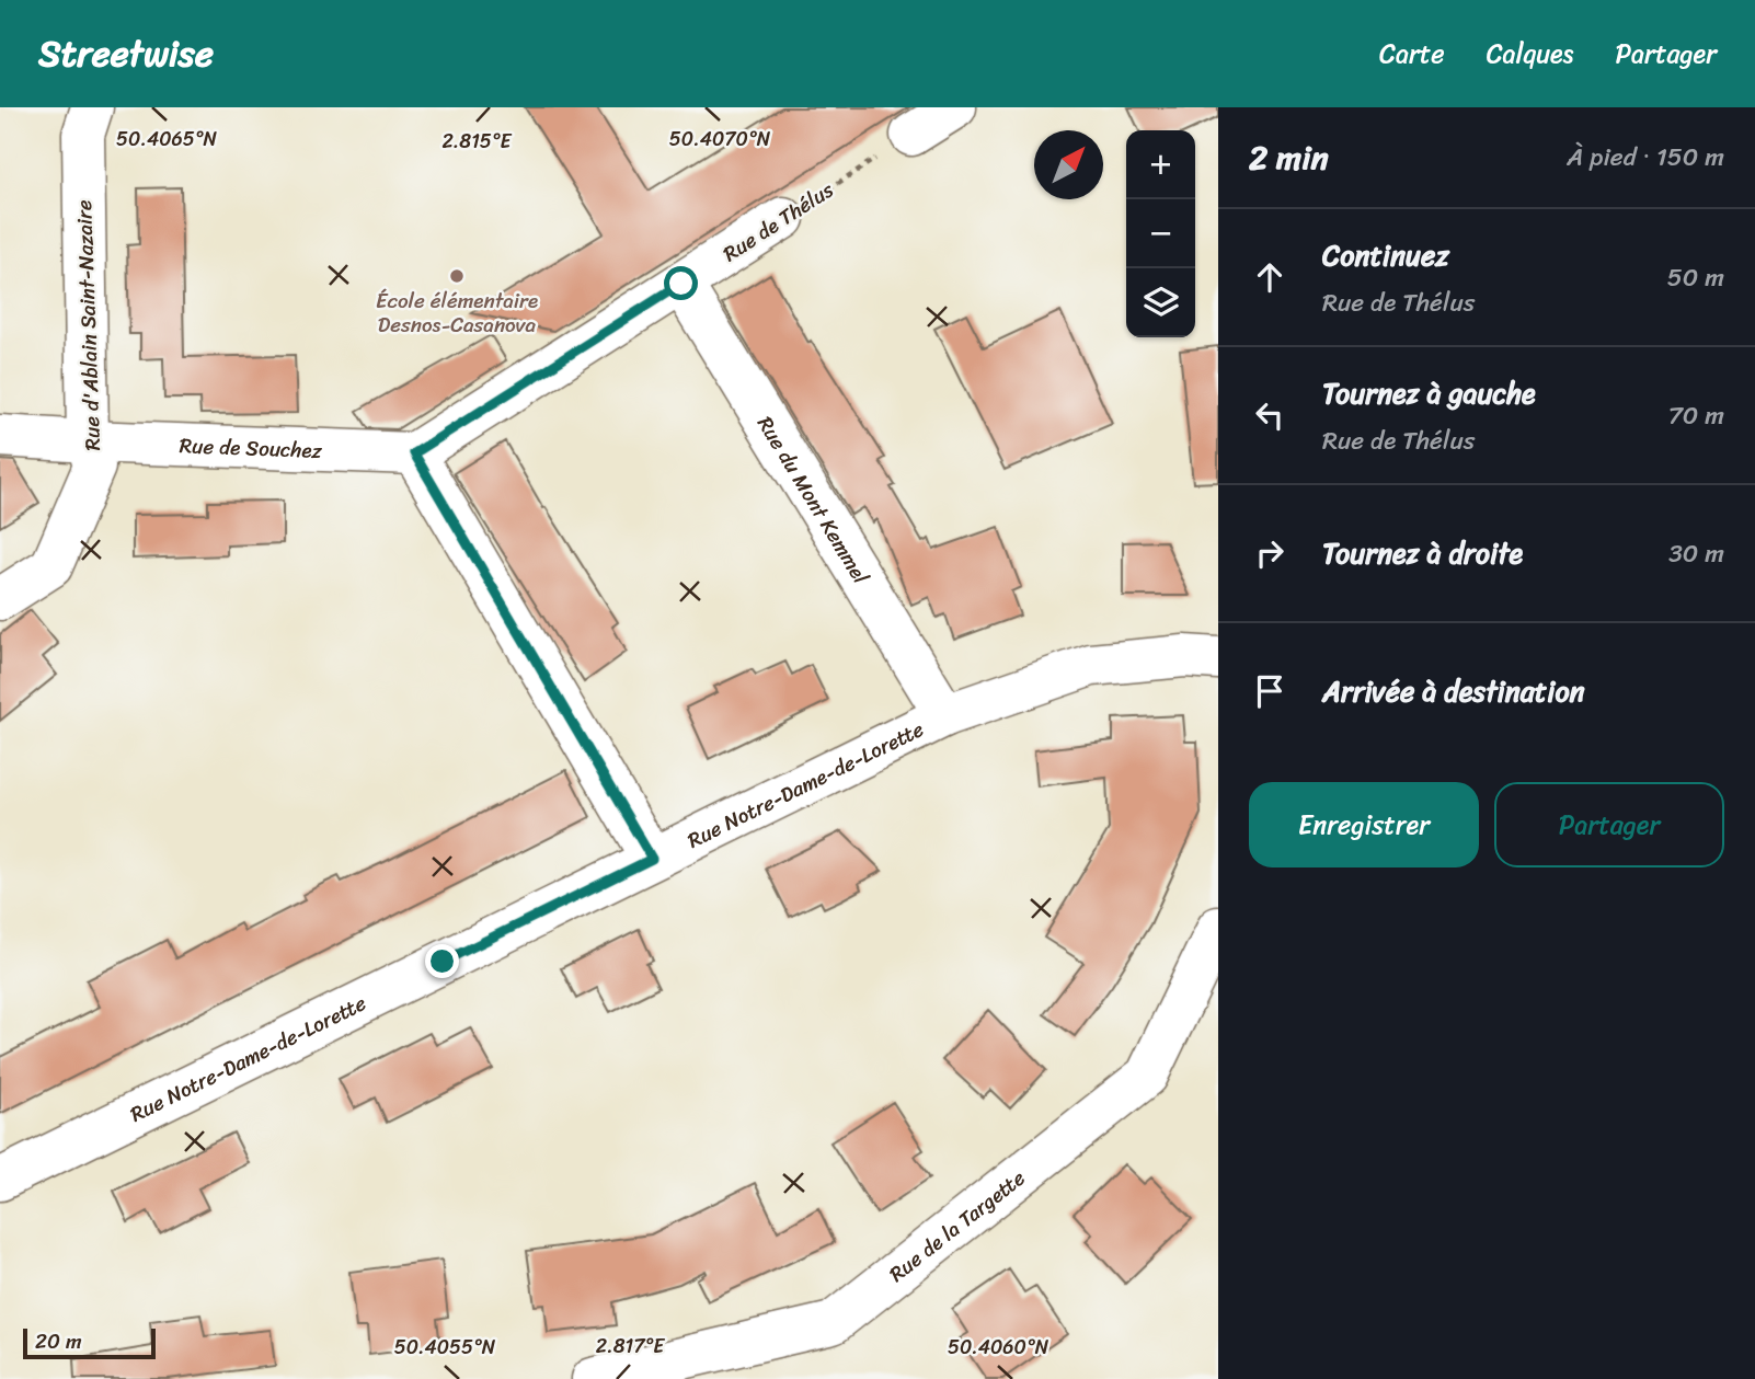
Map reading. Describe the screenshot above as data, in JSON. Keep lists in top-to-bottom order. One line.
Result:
{"streets":{"street":["Rue de Thélus","Rue d'Ablain Saint-Nazaire","Rue de Souchez","Rue du Mont Kemmel","Rue Notre-Dame-de-Lorette","Rue de la Targette"]},"crossings":[["Rue de Thélus","Rue de Souchez"],["Rue de Thélus","Rue du Mont Kemmel"],["Rue d'Ablain Saint-Nazaire","Rue de Souchez"],["Rue du Mont Kemmel","Rue Notre-Dame-de-Lorette"]],"places":["École élémentaire Desnos-Casanova"],"scale_bar":"20 m","north":"top right","page":{"header":"Streetwise","nav":["Carte","Calques","Partager"],"heading":["2 min","À pied · 150 m"],"map_buttons":["+","−"],"list":[["Continuez","Rue de Thélus","50 m"],["Tournez à gauche","Rue de Thélus","70 m"],["Tournez à droite","30 m"],"Arrivée à destination"],"buttons":["Enregistrer","Partager"],"scale":"20 m"},"coordinates":["50.4065°N","50.4070°N","2.815°E","2.817°E","50.4055°N","50.4060°N"]}
